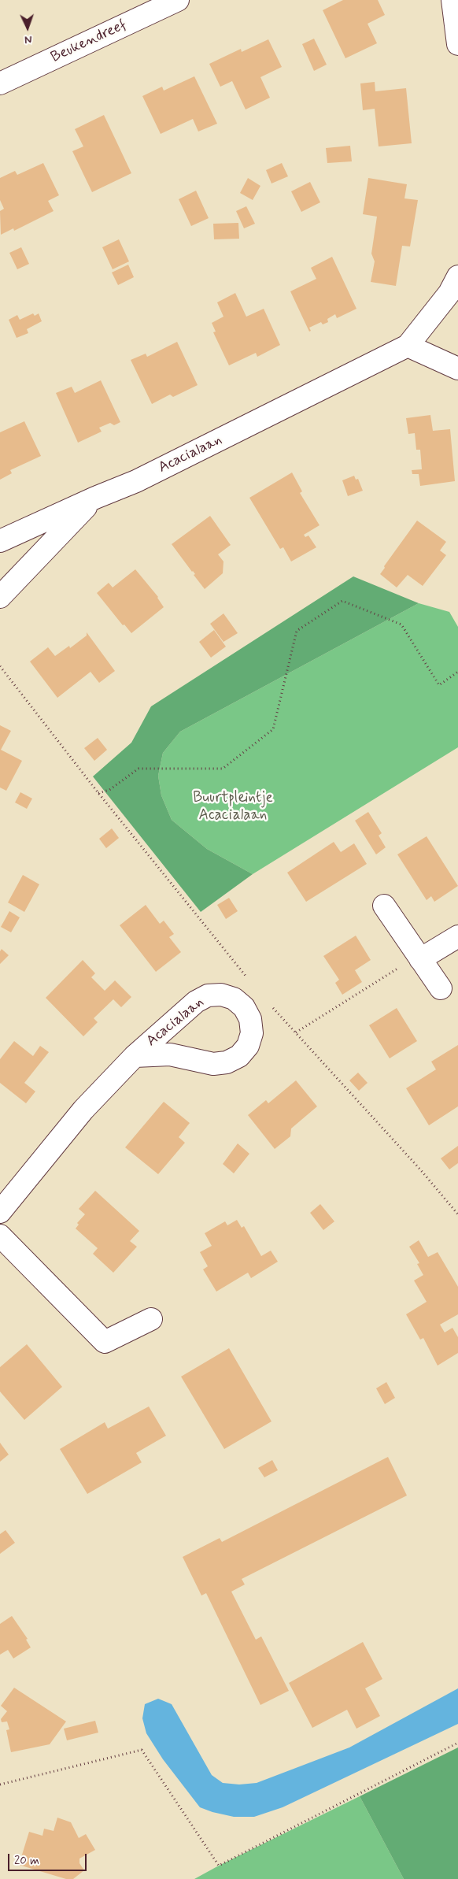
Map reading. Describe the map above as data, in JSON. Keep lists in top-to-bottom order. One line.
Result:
{"streets":{"street":["Beukendreef","Acacialaan"]},"parks":["Buurtpleintje Acacialaan"],"scale_bar":"20 m","north":"bottom"}
